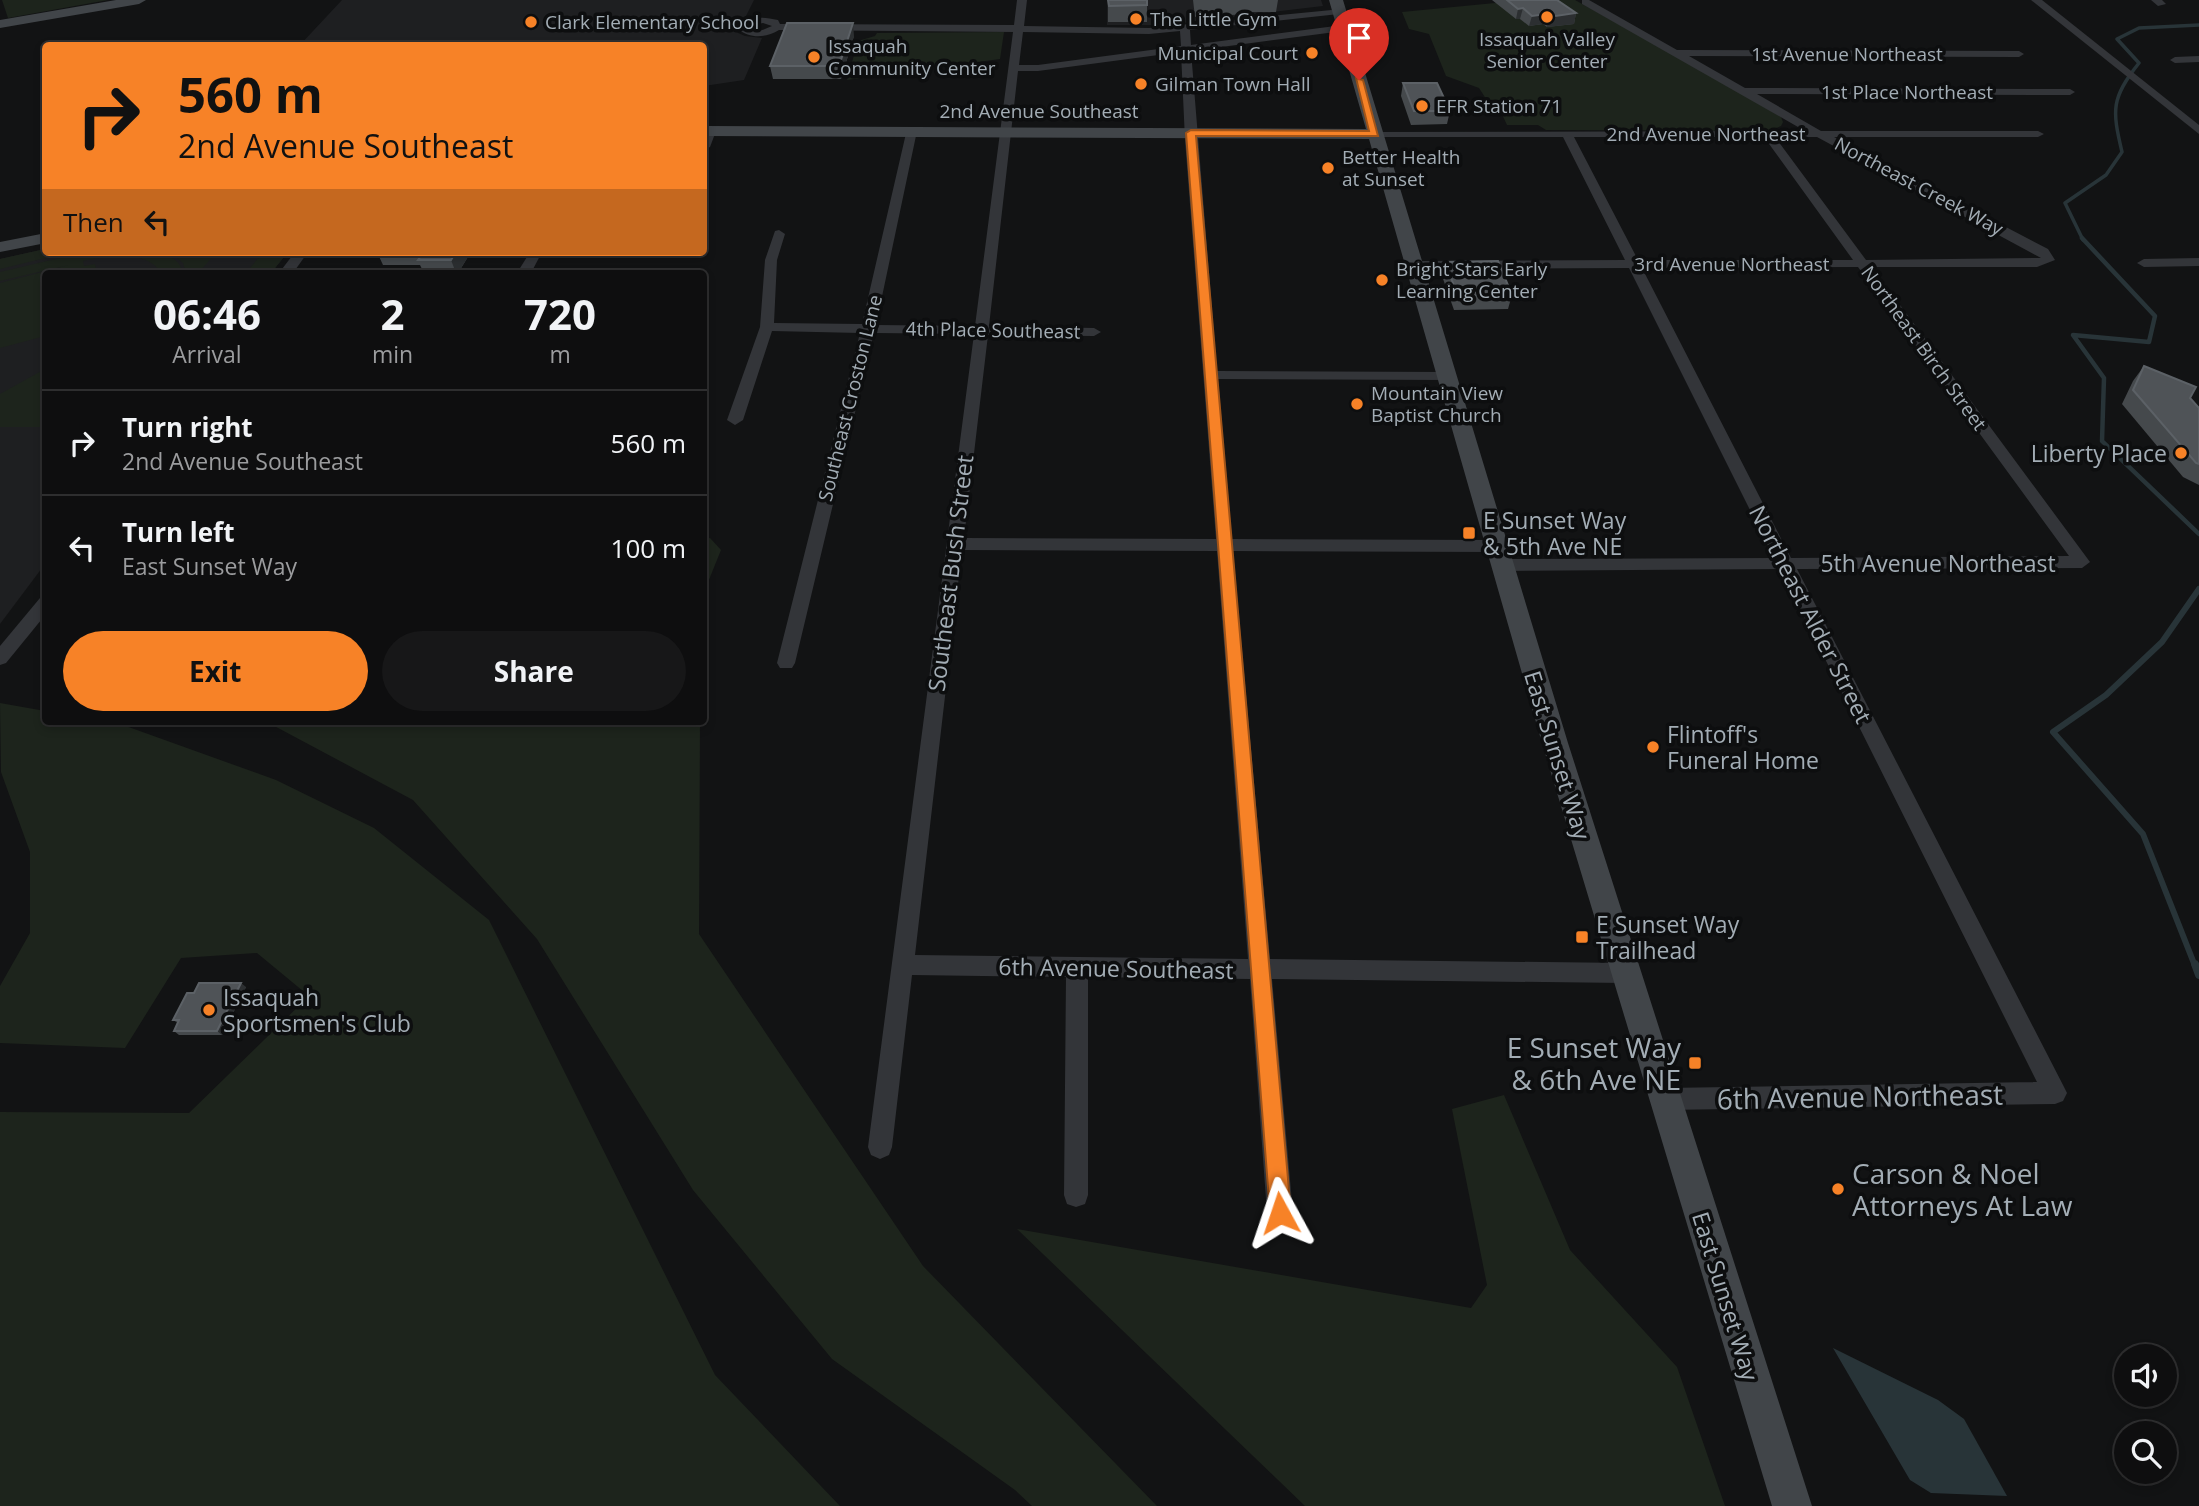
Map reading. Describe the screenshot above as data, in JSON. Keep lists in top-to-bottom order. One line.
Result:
{"streets":{"main road":["2nd Avenue Southeast","East Sunset Way"],"street":["1st Avenue Northeast","1st Place Northeast","2nd Avenue Northeast","Northeast Creek Way","3rd Avenue Northeast","4th Place Southeast","Northeast Birch Street","Southeast Croston Lane","5th Avenue Northeast","Southeast Bush Street","Northeast Alder Street","6th Avenue Southeast","6th Avenue Northeast"]},"crossings":[["1st Avenue Northeast","Northeast Creek Way"],["1st Place Northeast","Northeast Creek Way"],["2nd Avenue Southeast","2nd Avenue Northeast"],["2nd Avenue Southeast","Southeast Croston Lane"],["2nd Avenue Southeast","Southeast Bush Street"],["2nd Avenue Southeast","East Sunset Way"],["2nd Avenue Northeast","Northeast Creek Way"],["2nd Avenue Northeast","Northeast Birch Street"],["2nd Avenue Northeast","Northeast Alder Street"],["2nd Avenue Northeast","East Sunset Way"],["Northeast Creek Way","3rd Avenue Northeast"],["3rd Avenue Northeast","Northeast Birch Street"],["3rd Avenue Northeast","Northeast Alder Street"],["3rd Avenue Northeast","East Sunset Way"],["4th Place Southeast","Southeast Croston Lane"],["4th Place Southeast","Southeast Bush Street"],["Northeast Birch Street","5th Avenue Northeast"],["5th Avenue Northeast","Northeast Alder Street"],["5th Avenue Northeast","East Sunset Way"],["Southeast Bush Street","6th Avenue Southeast"],["Northeast Alder Street","6th Avenue Northeast"],["East Sunset Way","6th Avenue Southeast"],["East Sunset Way","6th Avenue Northeast"]],"places":{"other":["Issaquah Valley Senior Center","The Little Gym","Clark Elementary School","Municipal Court","Issaquah Community Center","Gilman Town Hall","EFR Station 71","Better Health at Sunset","Bright Stars Early Learning Center","Mountain View Baptist Church","Liberty Place","Flintoff's Funeral Home","Issaquah Sportsmen's Club","Carson & Noel Attorneys At Law"],"transit":["E Sunset Way & 5th Ave NE","E Sunset Way Trailhead","E Sunset Way & 6th Ave NE"]},"page":{"turn":["560 m","2nd Avenue Southeast"],"then":"Then","eta":["06:46","Arrival","2","min","720","m"],"list":[{"name":"Turn right","note":"2nd Avenue Southeast","value":"560 m"},{"name":"Turn left","note":"East Sunset Way","value":"100 m"}],"buttons":["Exit","Share"]}}
